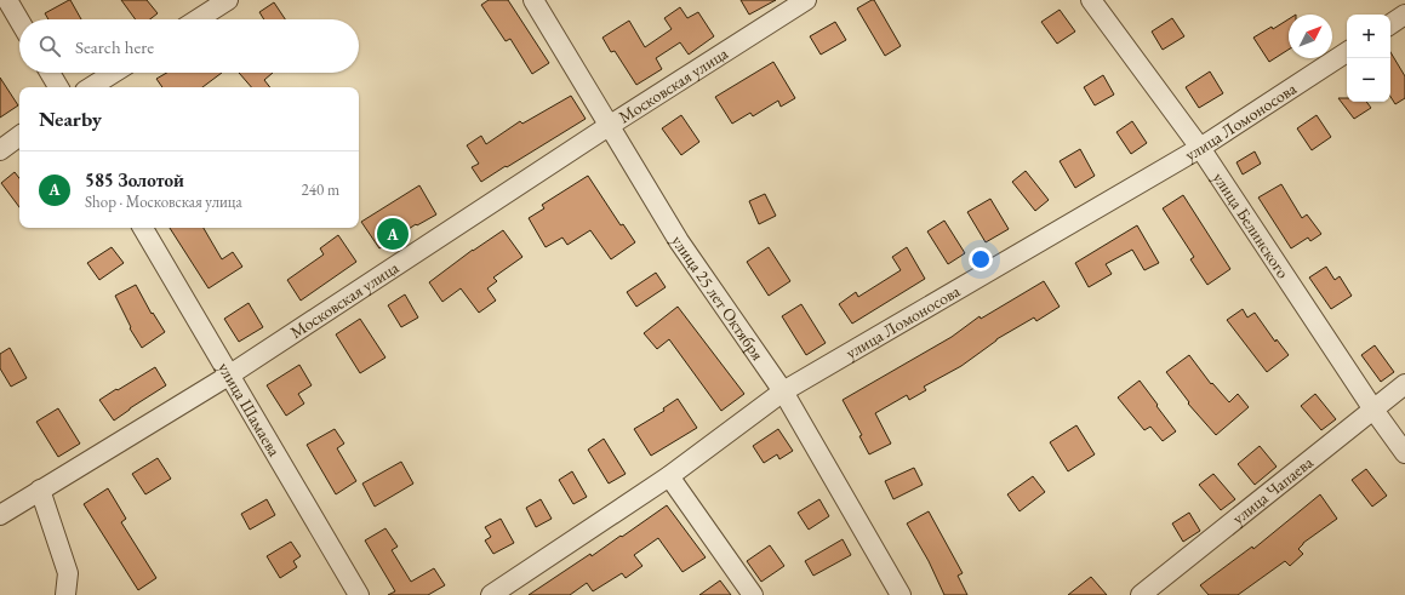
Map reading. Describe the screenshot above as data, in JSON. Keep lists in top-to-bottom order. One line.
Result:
{"streets":{"street":["Московская улица","улица Ломоносова","улица Белинского","улица 25 лет Октября","улица Шамаева","улица Чапаева"]},"crossings":[["Московская улица","улица 25 лет Октября"],["Московская улица","улица Шамаева"],["улица Ломоносова","улица Белинского"],["улица Ломоносова","улица 25 лет Октября"],["улица Белинского","улица Чапаева"]],"north":"top right","page":{"map_buttons":["+","−"],"search":"Search here","heading":"Nearby","list":[{"mark":"A","name":"585 Золотой","note":"Shop · Московская улица","value":"240 m"}],"pins":"A"}}
